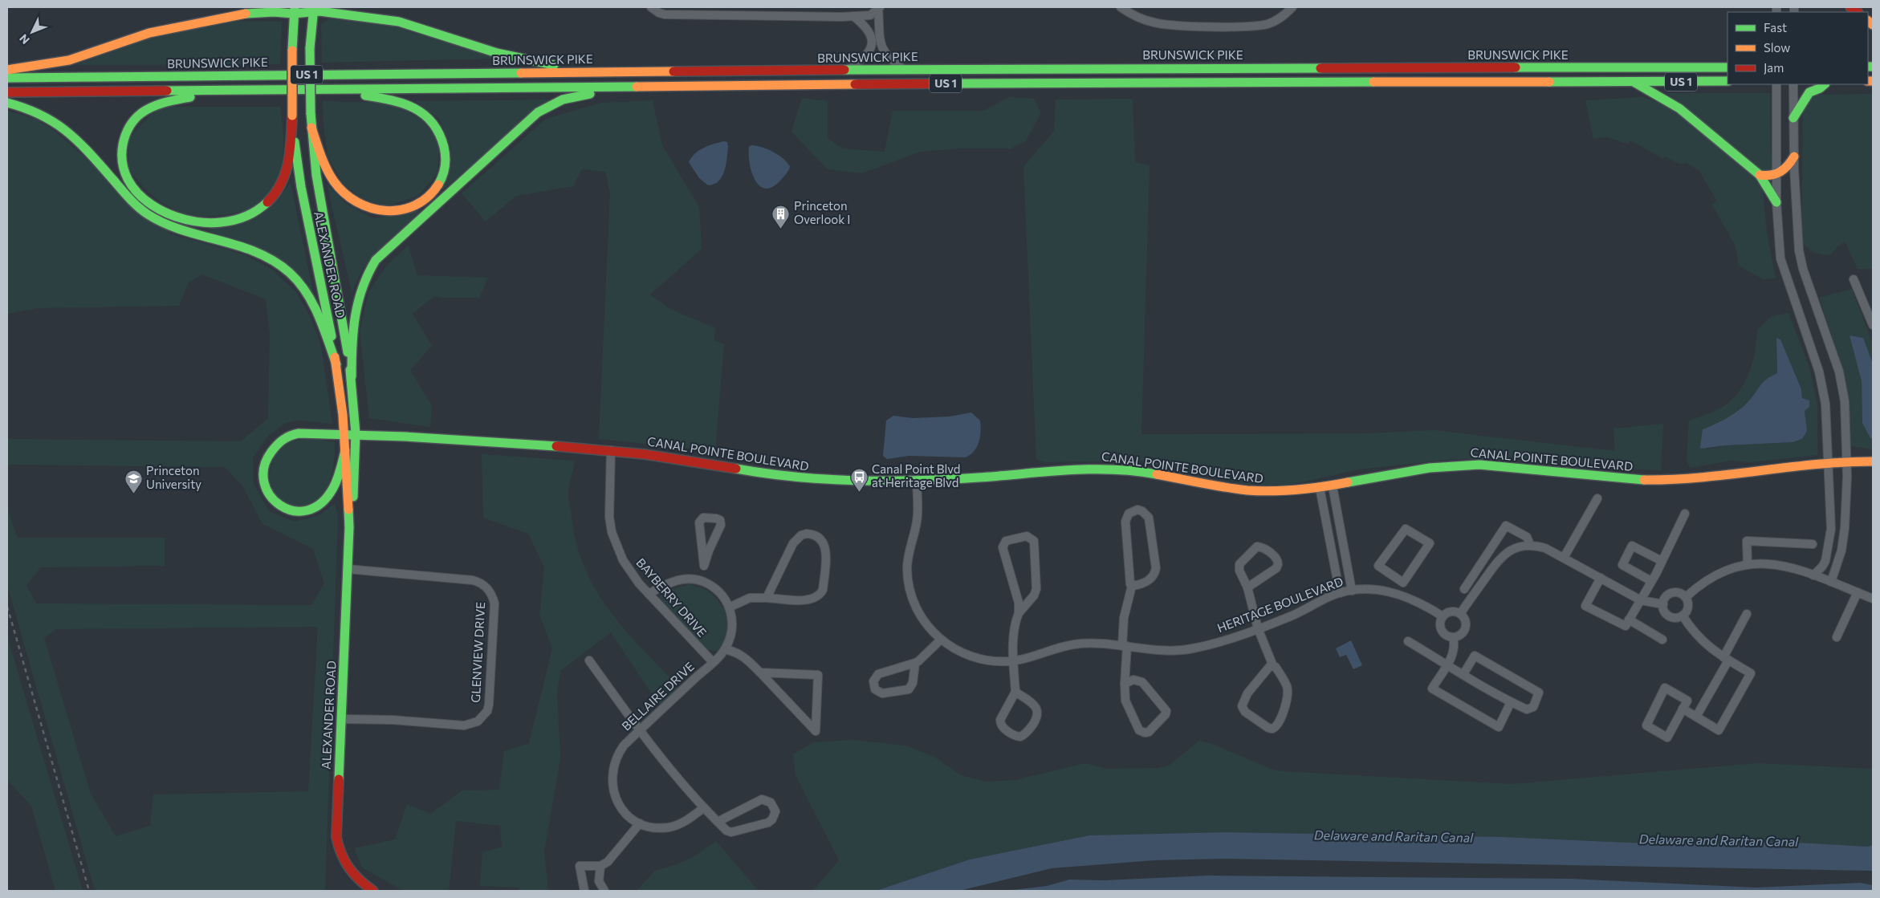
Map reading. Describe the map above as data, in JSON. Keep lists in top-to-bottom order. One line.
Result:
{"streets":{"main road":["BRUNSWICK PIKE","US 1","ALEXANDER ROAD","CANAL POINTE BOULEVARD"],"street":["BAYBERRY DRIVE","HERITAGE BOULEVARD","GLENVIEW DRIVE","BELLAIRE DRIVE"]},"crossings":[["ALEXANDER ROAD","CANAL POINTE BOULEVARD"],["ALEXANDER ROAD","GLENVIEW DRIVE"],["CANAL POINTE BOULEVARD","BAYBERRY DRIVE"],["CANAL POINTE BOULEVARD","HERITAGE BOULEVARD"],["BAYBERRY DRIVE","BELLAIRE DRIVE"]],"water":["Delaware and Raritan Canal"],"places":{"building":["Princeton Overlook I"],"bus stop":["Canal Point Blvd at Heritage Blvd"],"school or university":["Princeton University"]},"legend":["Fast","Slow","Jam"],"north":"bottom left"}
